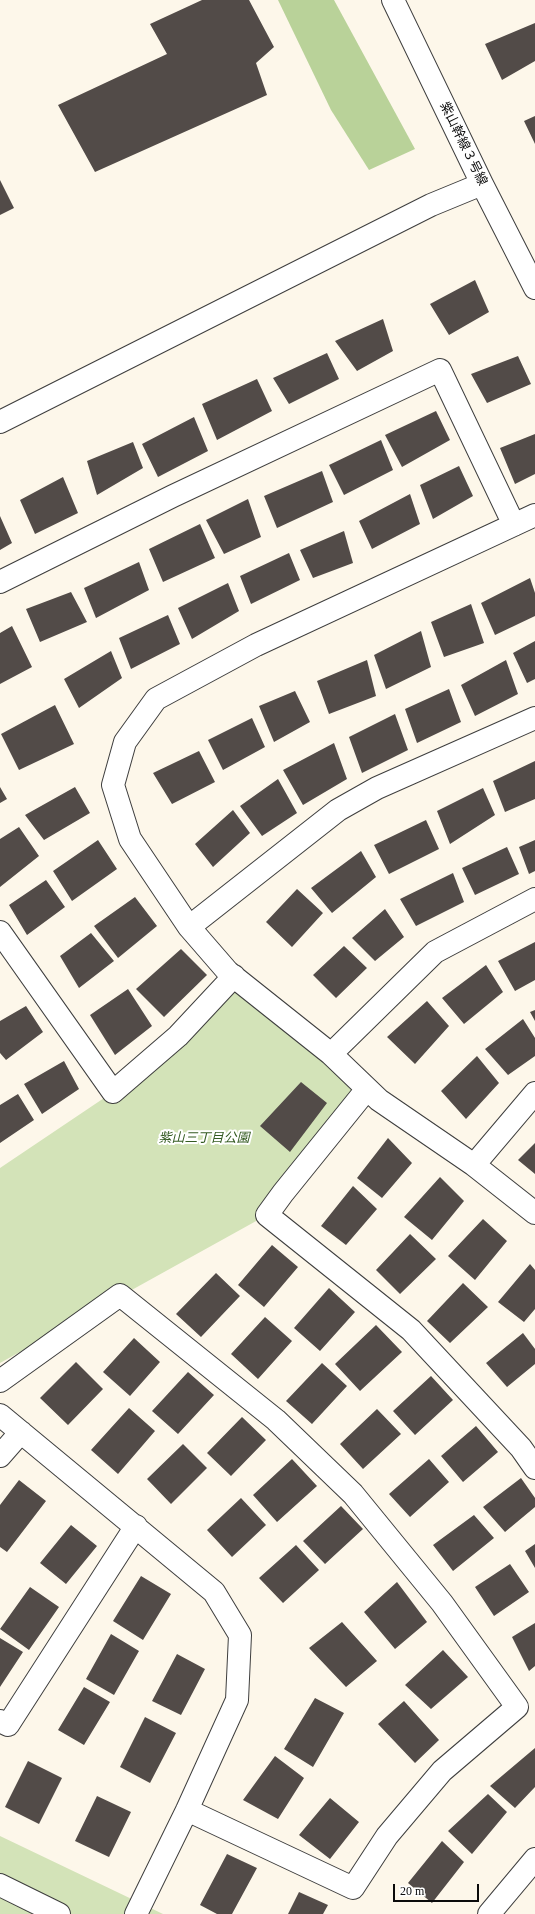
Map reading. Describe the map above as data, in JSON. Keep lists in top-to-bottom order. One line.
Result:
{"streets":{"street":["紫山幹線３号線"]},"parks":["紫山三丁目公園"],"scale_bar":"20 m"}
